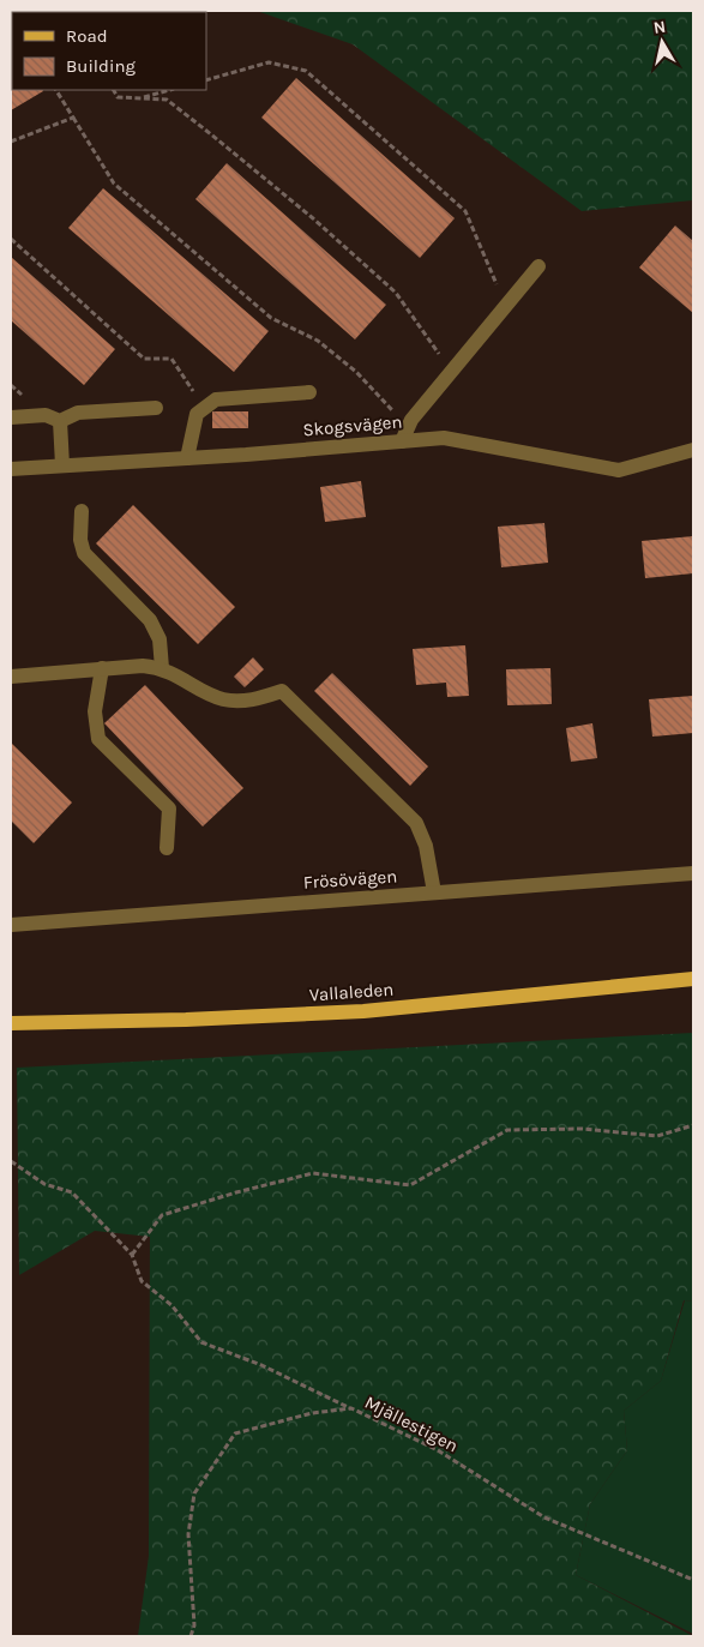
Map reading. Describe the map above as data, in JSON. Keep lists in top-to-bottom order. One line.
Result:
{"streets":{"main road":["Vallaleden"],"street":["Skogsvägen","Frösövägen"],"path":["Mjällestigen"]},"legend":["Road","Building"],"north":"top"}
